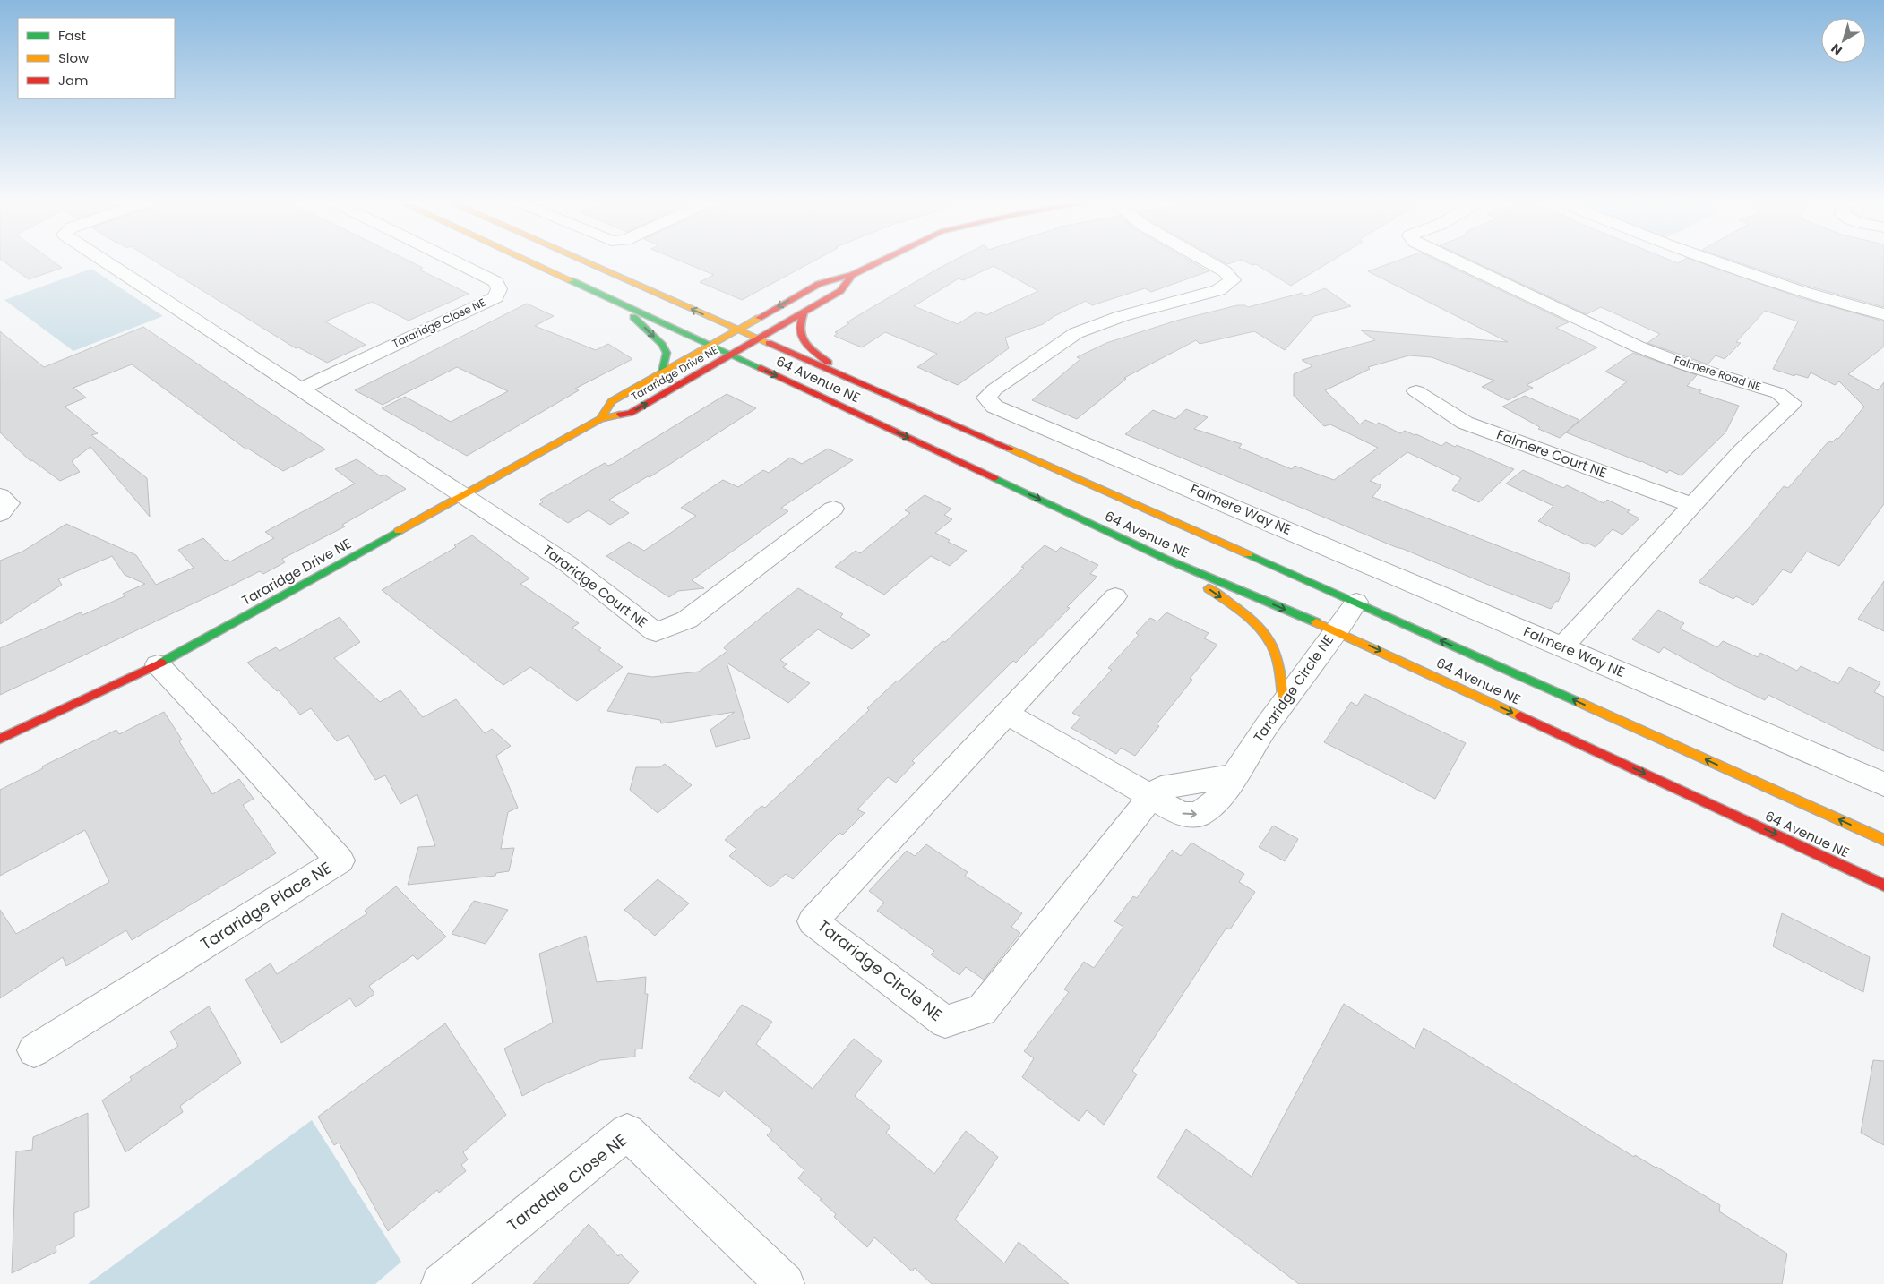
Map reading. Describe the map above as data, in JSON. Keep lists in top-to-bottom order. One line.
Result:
{"streets":{"main road":["Tararidge Drive NE","64 Avenue NE"],"street":["Tararidge Close NE","Falmere Road NE","Falmere Court NE","Falmere Way NE","Tararidge Court NE","Tararidge Circle NE","Tararidge Place NE","Taradale Close NE"]},"crossings":[["Tararidge Drive NE","64 Avenue NE"],["Tararidge Drive NE","Tararidge Court NE"],["Tararidge Drive NE","Tararidge Place NE"],["Falmere Road NE","Falmere Court NE"],["Falmere Road NE","Falmere Way NE"],["64 Avenue NE","Tararidge Circle NE"]],"legend":["Fast","Slow","Jam"],"north":"bottom left"}
